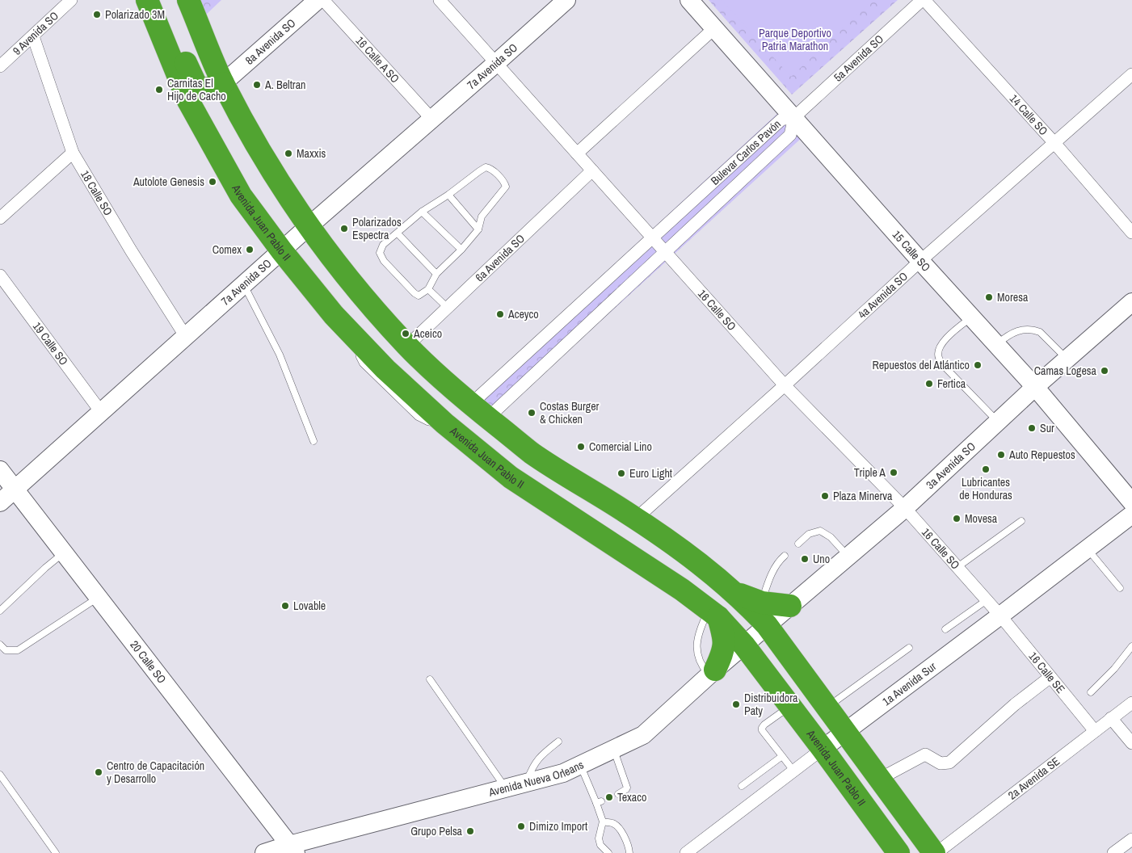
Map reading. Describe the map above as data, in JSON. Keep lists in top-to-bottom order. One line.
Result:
{"streets":{"highway":["Avenida Juan Pablo II"],"street":["9 Avenida SO","8a Avenida SO","5a Avenida SO","16 Calle A SO","7a Avenida SO","14 Calle SO","Bulevar Carlos Pavón","18 Calle SO","15 Calle SO","6a Avenida SO","4a Avenida SO","16 Calle SO","19 Calle SO","3a Avenida SO","20 Calle SO","16 Calle SE","1a Avenida Sur","Avenida Nueva Orleans","2a Avenida SE"]},"crossings":[["9 Avenida SO","18 Calle SO"],["5a Avenida SO","14 Calle SO"],["5a Avenida SO","Bulevar Carlos Pavón"],["5a Avenida SO","15 Calle SO"],["16 Calle A SO","7a Avenida SO"],["7a Avenida SO","18 Calle SO"],["7a Avenida SO","Avenida Juan Pablo II"],["7a Avenida SO","16 Calle SO"],["7a Avenida SO","19 Calle SO"],["7a Avenida SO","20 Calle SO"],["14 Calle SO","4a Avenida SO"],["Bulevar Carlos Pavón","15 Calle SO"],["Bulevar Carlos Pavón","16 Calle SO"],["Avenida Juan Pablo II","1a Avenida Sur"],["Avenida Juan Pablo II","Avenida Nueva Orleans"],["15 Calle SO","4a Avenida SO"],["15 Calle SO","3a Avenida SO"],["6a Avenida SO","16 Calle SO"],["4a Avenida SO","16 Calle SO"],["16 Calle SO","3a Avenida SO"],["16 Calle SO","16 Calle SE"],["16 Calle SO","1a Avenida Sur"],["3a Avenida SO","Avenida Nueva Orleans"],["20 Calle SO","Avenida Nueva Orleans"],["16 Calle SE","1a Avenida Sur"],["16 Calle SE","2a Avenida SE"]],"parks":["Parque Deportivo Patria Marathon"],"places":["Polarizado 3M","A. Beltran","Carnitas El Hijo de Cacho","Maxxis","Autolote Genesis","Polarizados Espectra","Comex","Moresa","Aceyco","Aceico","Repuestos del Atlántico","Camas Logesa","Fertica","Costas Burger & Chicken","Sur","Comercial Lino","Auto Repuestos","Lubricantes de Honduras","Triple A","Euro Light","Plaza Minerva","Movesa","Uno","Lovable","Distribuidora Paty","Centro de Capacitación y Desarrollo","Texaco","Dimizo Import","Grupo Pelsa"]}
